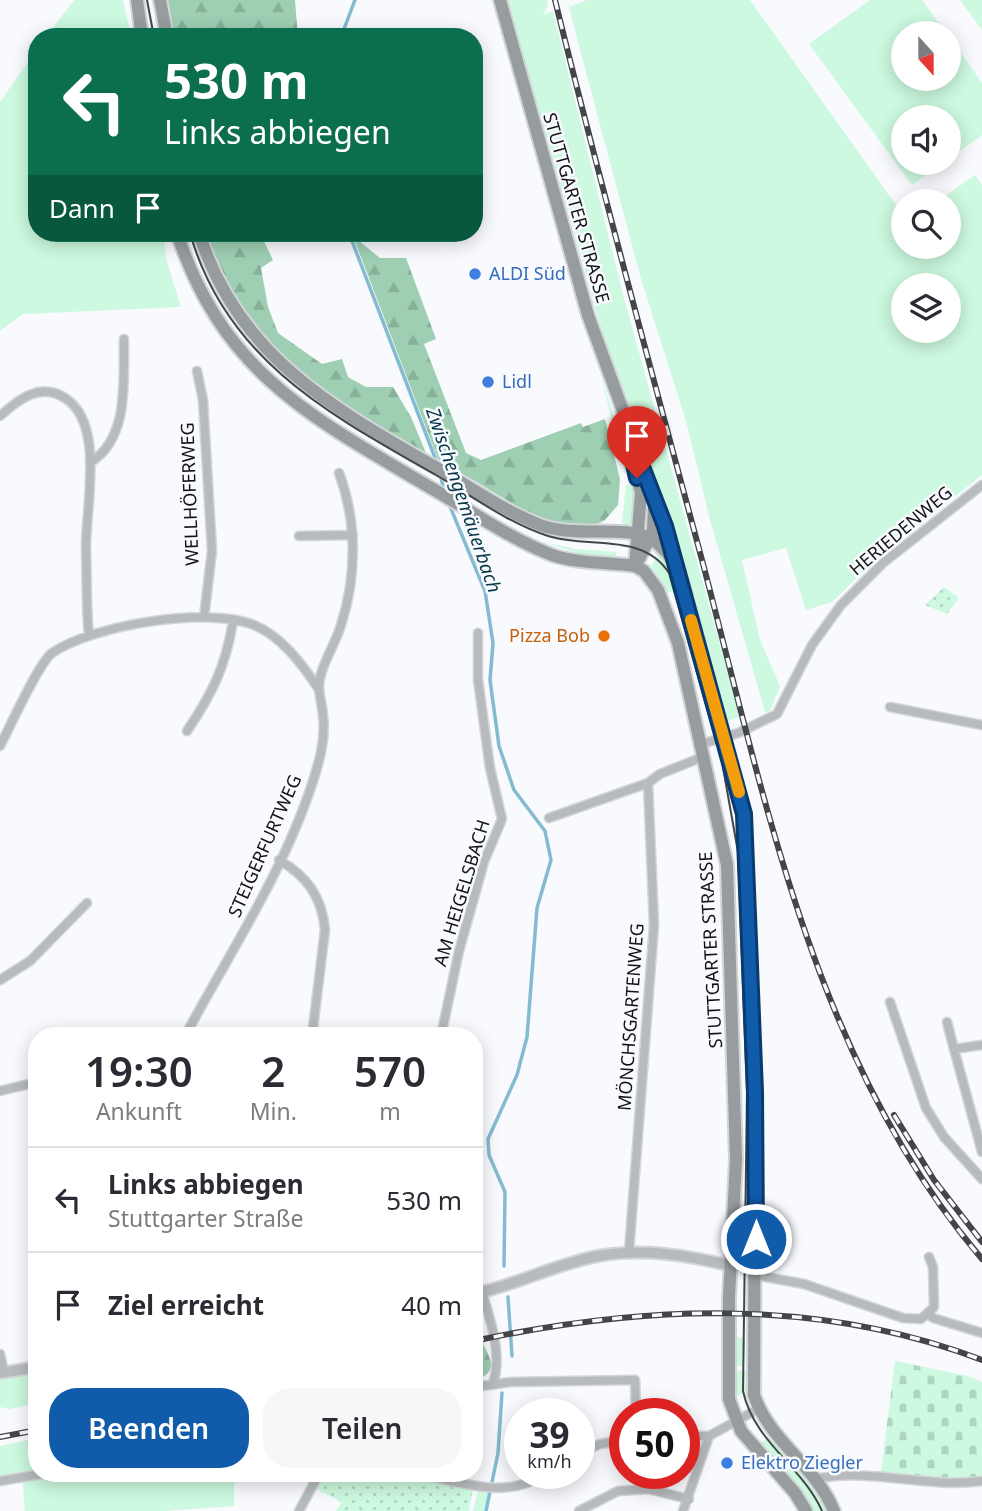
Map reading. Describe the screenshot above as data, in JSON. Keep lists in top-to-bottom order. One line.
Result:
{"streets":{"main road":["STUTTGARTER STRASSE"],"street":["WELLHÖFERWEG","HERIEDENWEG","STEIGERFURTWEG","AM HEIGELSBACH","MÖNCHSGARTENWEG"]},"crossings":[["STUTTGARTER STRASSE","HERIEDENWEG"]],"water":["Zwischengemäuerbach"],"places":["ALDI Süd","Lidl","Pizza Bob","Elektro Ziegler"],"north":"bottom","page":{"turn":["530 m","Links abbiegen"],"then":"Dann","eta":["19:30","Ankunft","2","Min.","570","m"],"list":[{"name":"Links abbiegen","note":"Stuttgarter Straße","value":"530 m"},{"name":"Ziel erreicht","value":"40 m"}],"buttons":["Beenden","Teilen"],"speed":"39 km/h","limit":"50"}}
